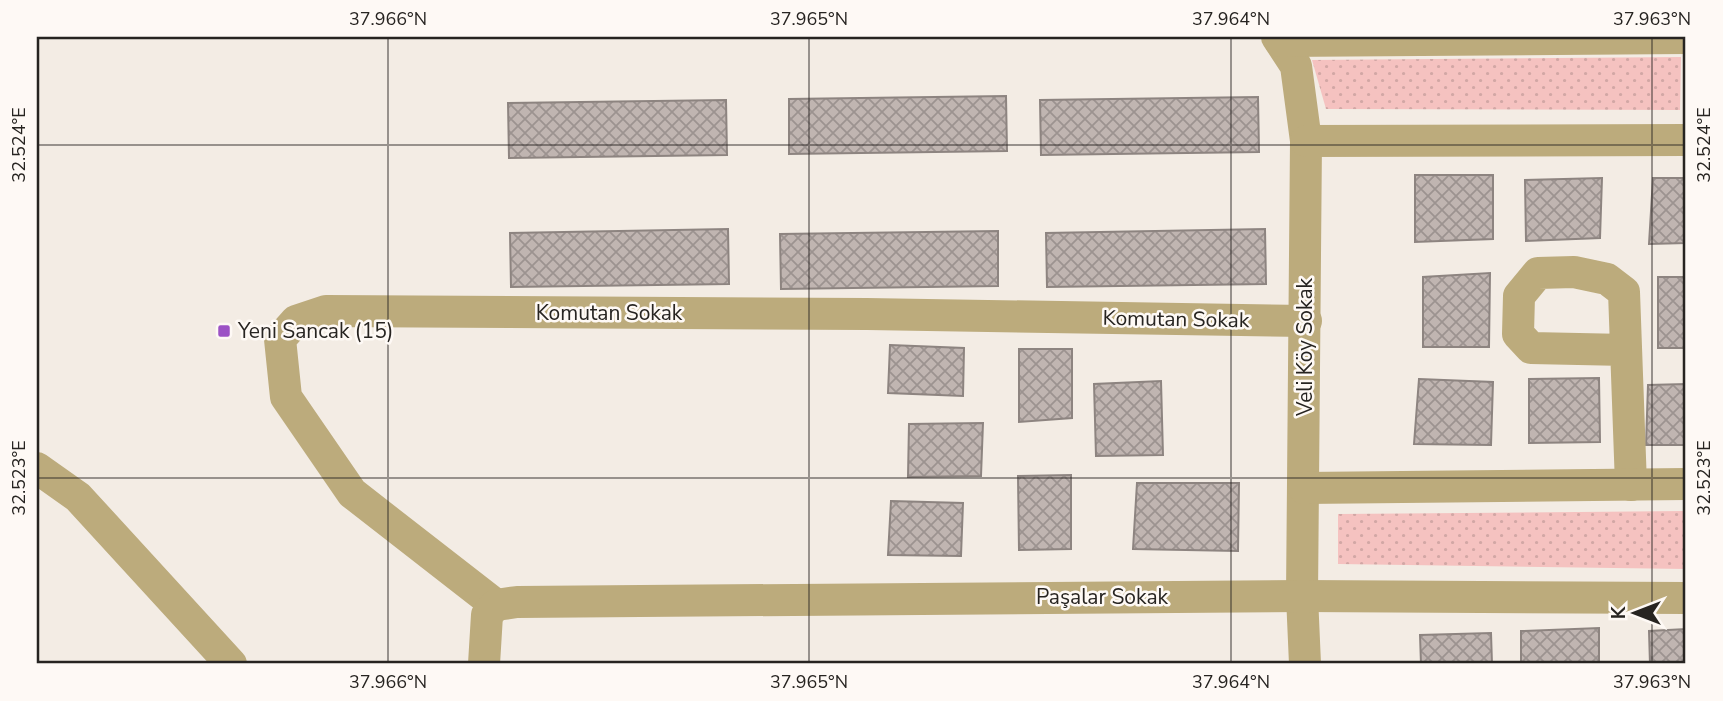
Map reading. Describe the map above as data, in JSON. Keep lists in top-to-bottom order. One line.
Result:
{"streets":{"street":["Komutan Sokak","Veli Köy Sokak","Paşalar Sokak"]},"crossings":[["Komutan Sokak","Veli Köy Sokak"],["Komutan Sokak","Paşalar Sokak"],["Veli Köy Sokak","Paşalar Sokak"]],"places":{"transit":["Yeni Sancak (15)"]},"north":"left","coordinates":["37.966°N","37.965°N","37.964°N","37.963°N","32.524°E","32.523°E"]}
